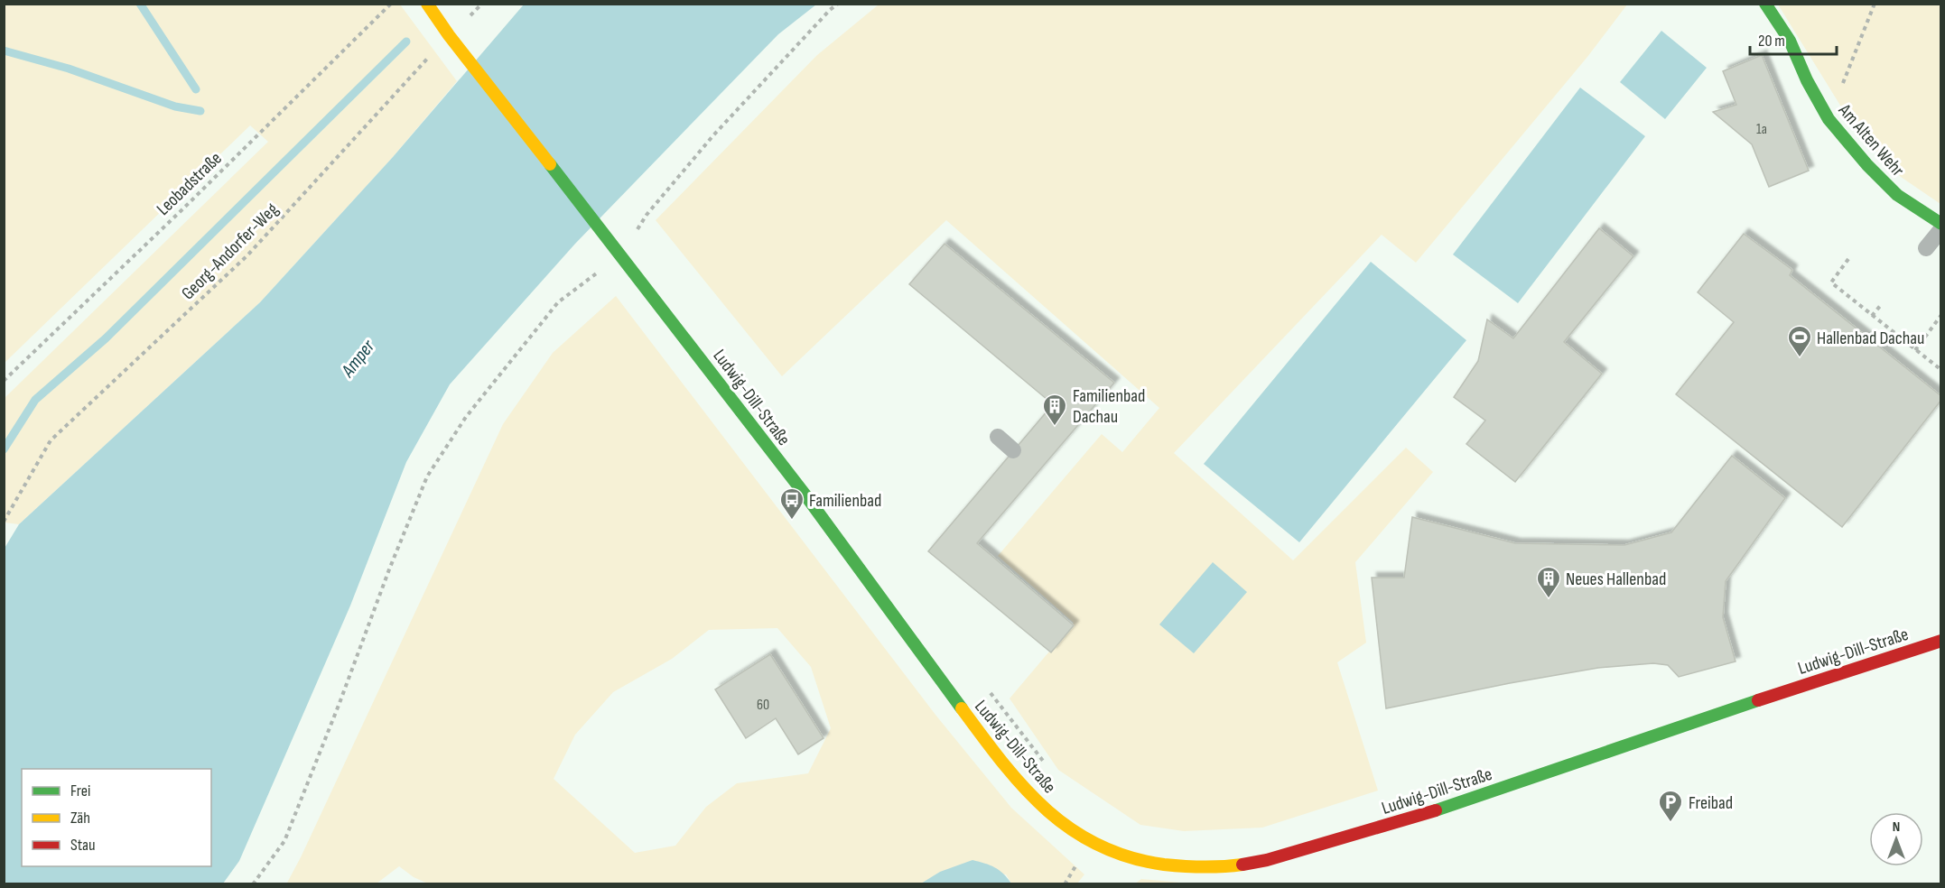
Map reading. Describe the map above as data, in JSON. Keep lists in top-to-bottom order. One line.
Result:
{"streets":{"street":["Am Alten Wehr","Ludwig-Dill-Straße"],"path":["Leobadstraße","Georg-Andorfer-Weg"]},"crossings":[["Georg-Andorfer-Weg","Ludwig-Dill-Straße"]],"water":["Amper"],"places":{"sports":["Hallenbad Dachau"],"building":["Familienbad Dachau","Neues Hallenbad"],"bus stop":["Familienbad"],"parking":["Freibad"]},"house_numbers":["1a","60"],"legend":["Frei","Zäh","Stau"],"scale_bar":"20 m","north":"top"}
